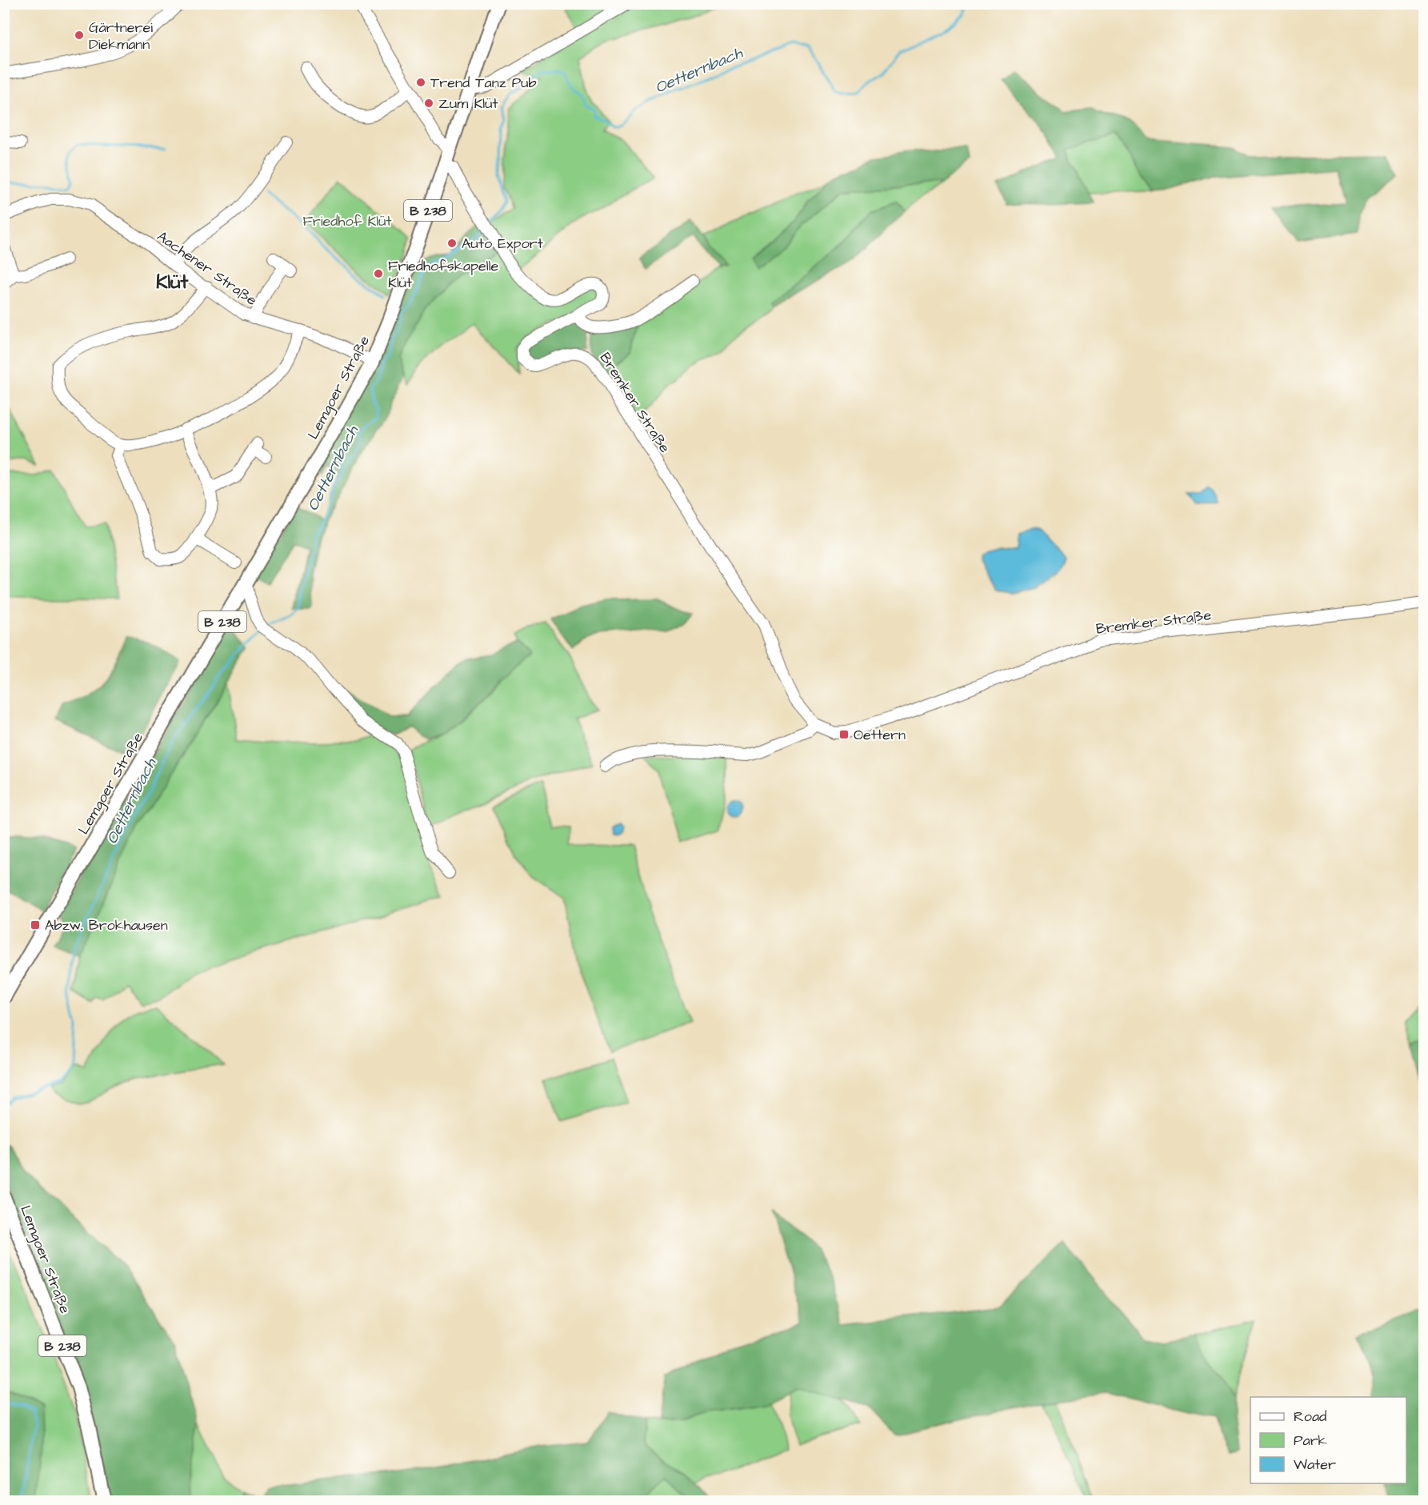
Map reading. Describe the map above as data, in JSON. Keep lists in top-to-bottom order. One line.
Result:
{"streets":{"main road":["B 238","Lemgoer Straße"],"street":["Aachener Straße","Bremker Straße"]},"crossings":[["Aachener Straße","Lemgoer Straße"],["Lemgoer Straße","Bremker Straße"]],"districts":["Klüt"],"water":["Oetternbach"],"parks":["Friedhof Klüt"],"places":{"other":["Gärtnerei Diekmann","Trend Tanz Pub","Zum Klüt","Auto Export","Friedhofskapelle Klüt"],"transit":["Oettern","Abzw. Brokhausen"]},"legend":["Road","Park","Water"]}
